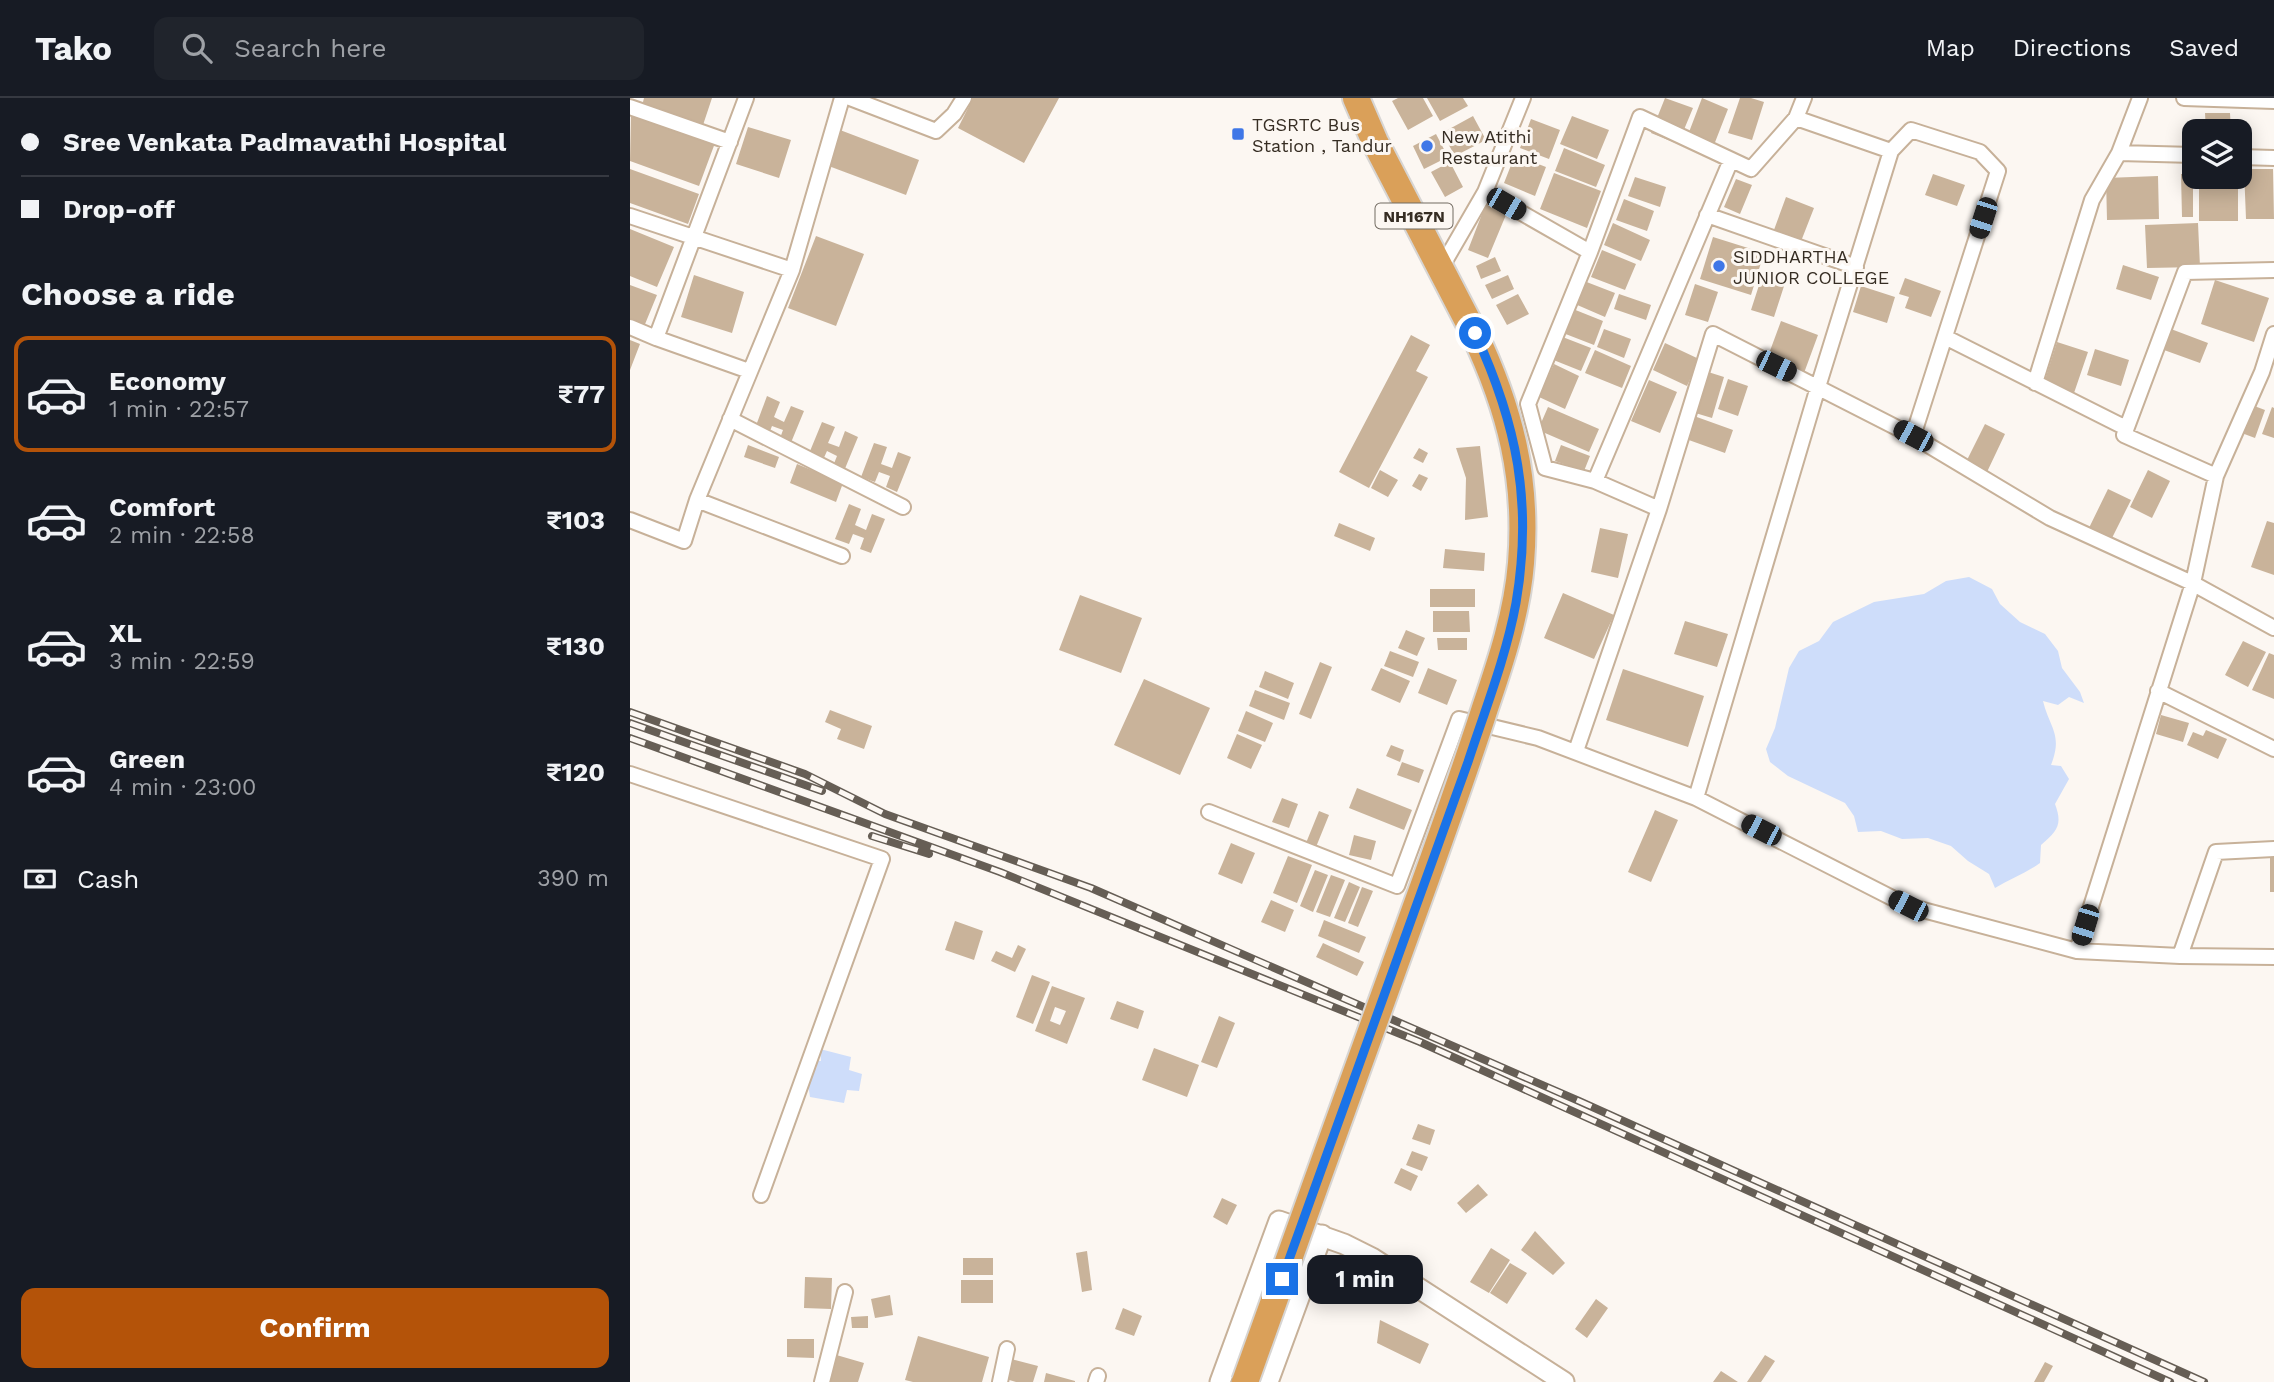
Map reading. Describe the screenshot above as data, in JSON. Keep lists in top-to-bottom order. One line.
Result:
{"streets":{"highway":["NH167N"]},"places":{"transit":["TGSRTC Bus Station , Tandur"],"other":["New Atithi Restaurant","SIDDHARTHA JUNIOR COLLEGE"]},"page":{"header":"Tako","search":"Search here","nav":["Map","Directions","Saved"],"banner":["Sree Venkata Padmavathi Hospital","Drop-off"],"heading":"Choose a ride","list":[{"name":"Economy","note":"1 min · 22:57","value":"₹77"},{"name":"Comfort","note":"2 min · 22:58","value":"₹103"},{"name":"XL","note":"3 min · 22:59","value":"₹130"},{"name":"Green","note":"4 min · 23:00","value":"₹120"}],"pay":["Cash","390 m"],"bubble":"1 min","buttons":"Confirm"}}
